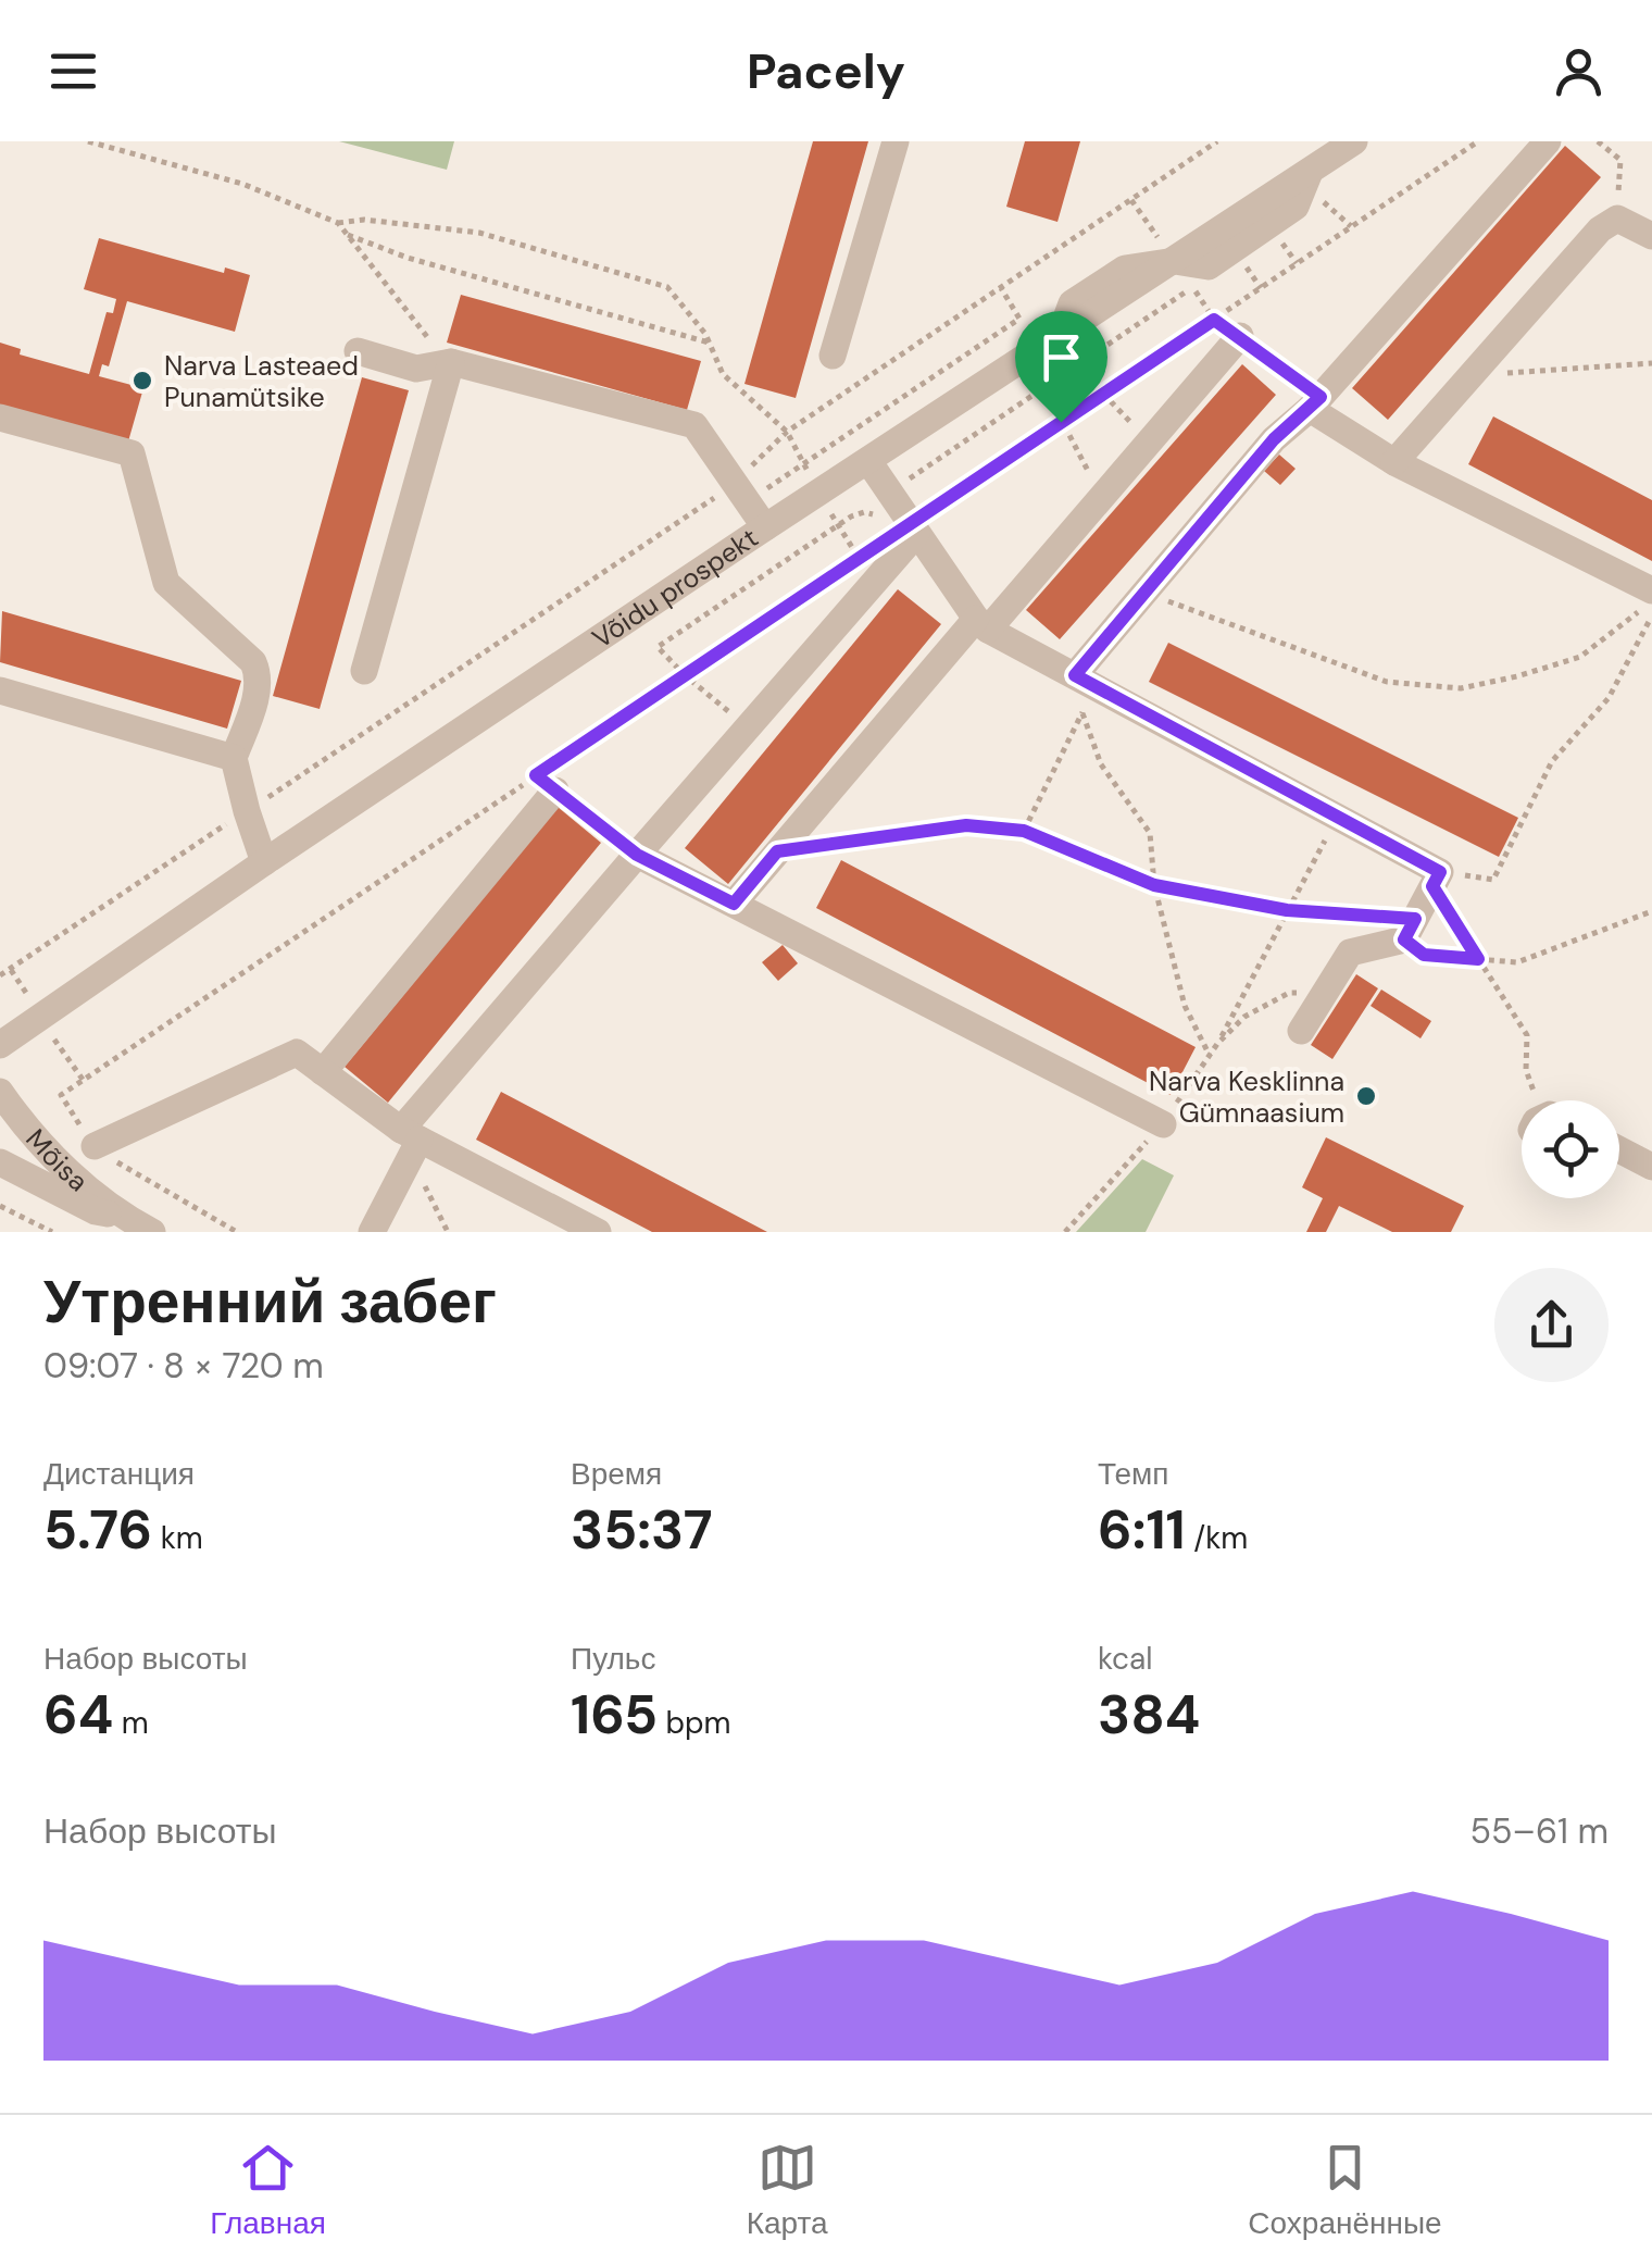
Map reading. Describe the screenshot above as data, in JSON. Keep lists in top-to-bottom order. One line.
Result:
{"streets":{"street":["Võidu prospekt","Mõisa"]},"places":["Narva Lasteaed Punamütsike","Narva Kesklinna Gümnaasium"],"page":{"header":"Pacely","heading":["Утренний забег","09:07 · 8 × 720 m"],"stats":[["Дистанция","5.76 km"],["Время","35:37"],["Темп","6:11 /km"],["Набор высоты","64 m"],["Пульс","165 bpm"],["kcal","384"]],"chart":["Набор высоты","55–61 m"],"tabs":["Главная","Карта","Сохранённые"]}}
